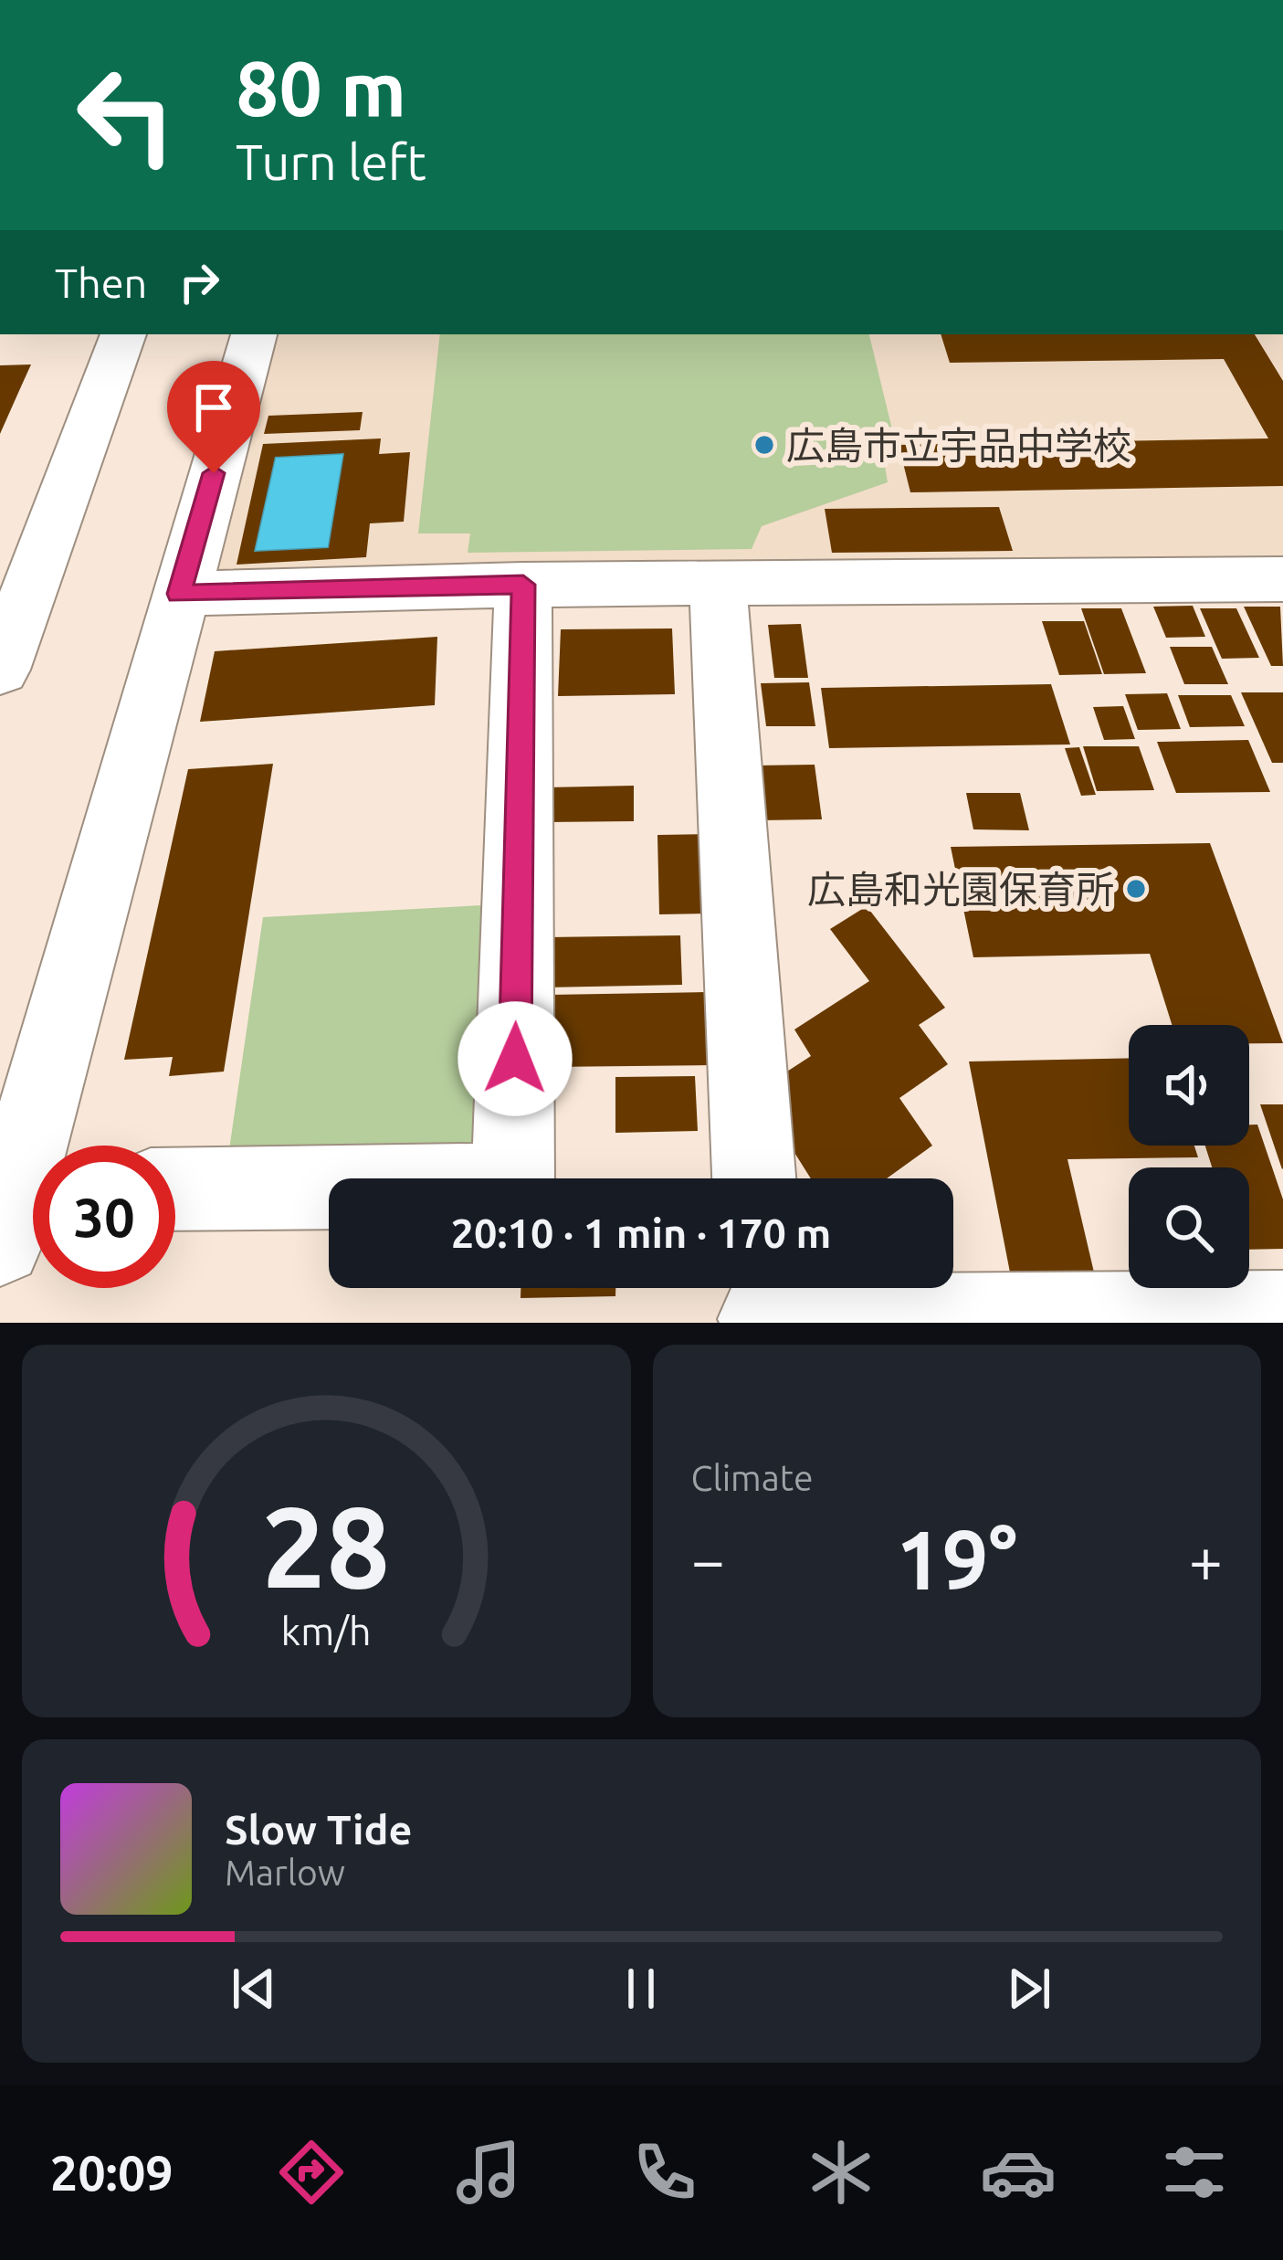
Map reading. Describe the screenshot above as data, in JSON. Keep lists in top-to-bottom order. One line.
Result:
{"places":["広島市立宇品中学校","広島和光園保育所"],"page":{"turn":["80 m","Turn left"],"then":"Then","limit":"30","trip":"20:10 · 1 min · 170 m","tile":"Climate","heat":["−","19°","+"],"song":["Slow Tide","Marlow"],"tabs":"20:09","gauge":["28","km/h"]}}
